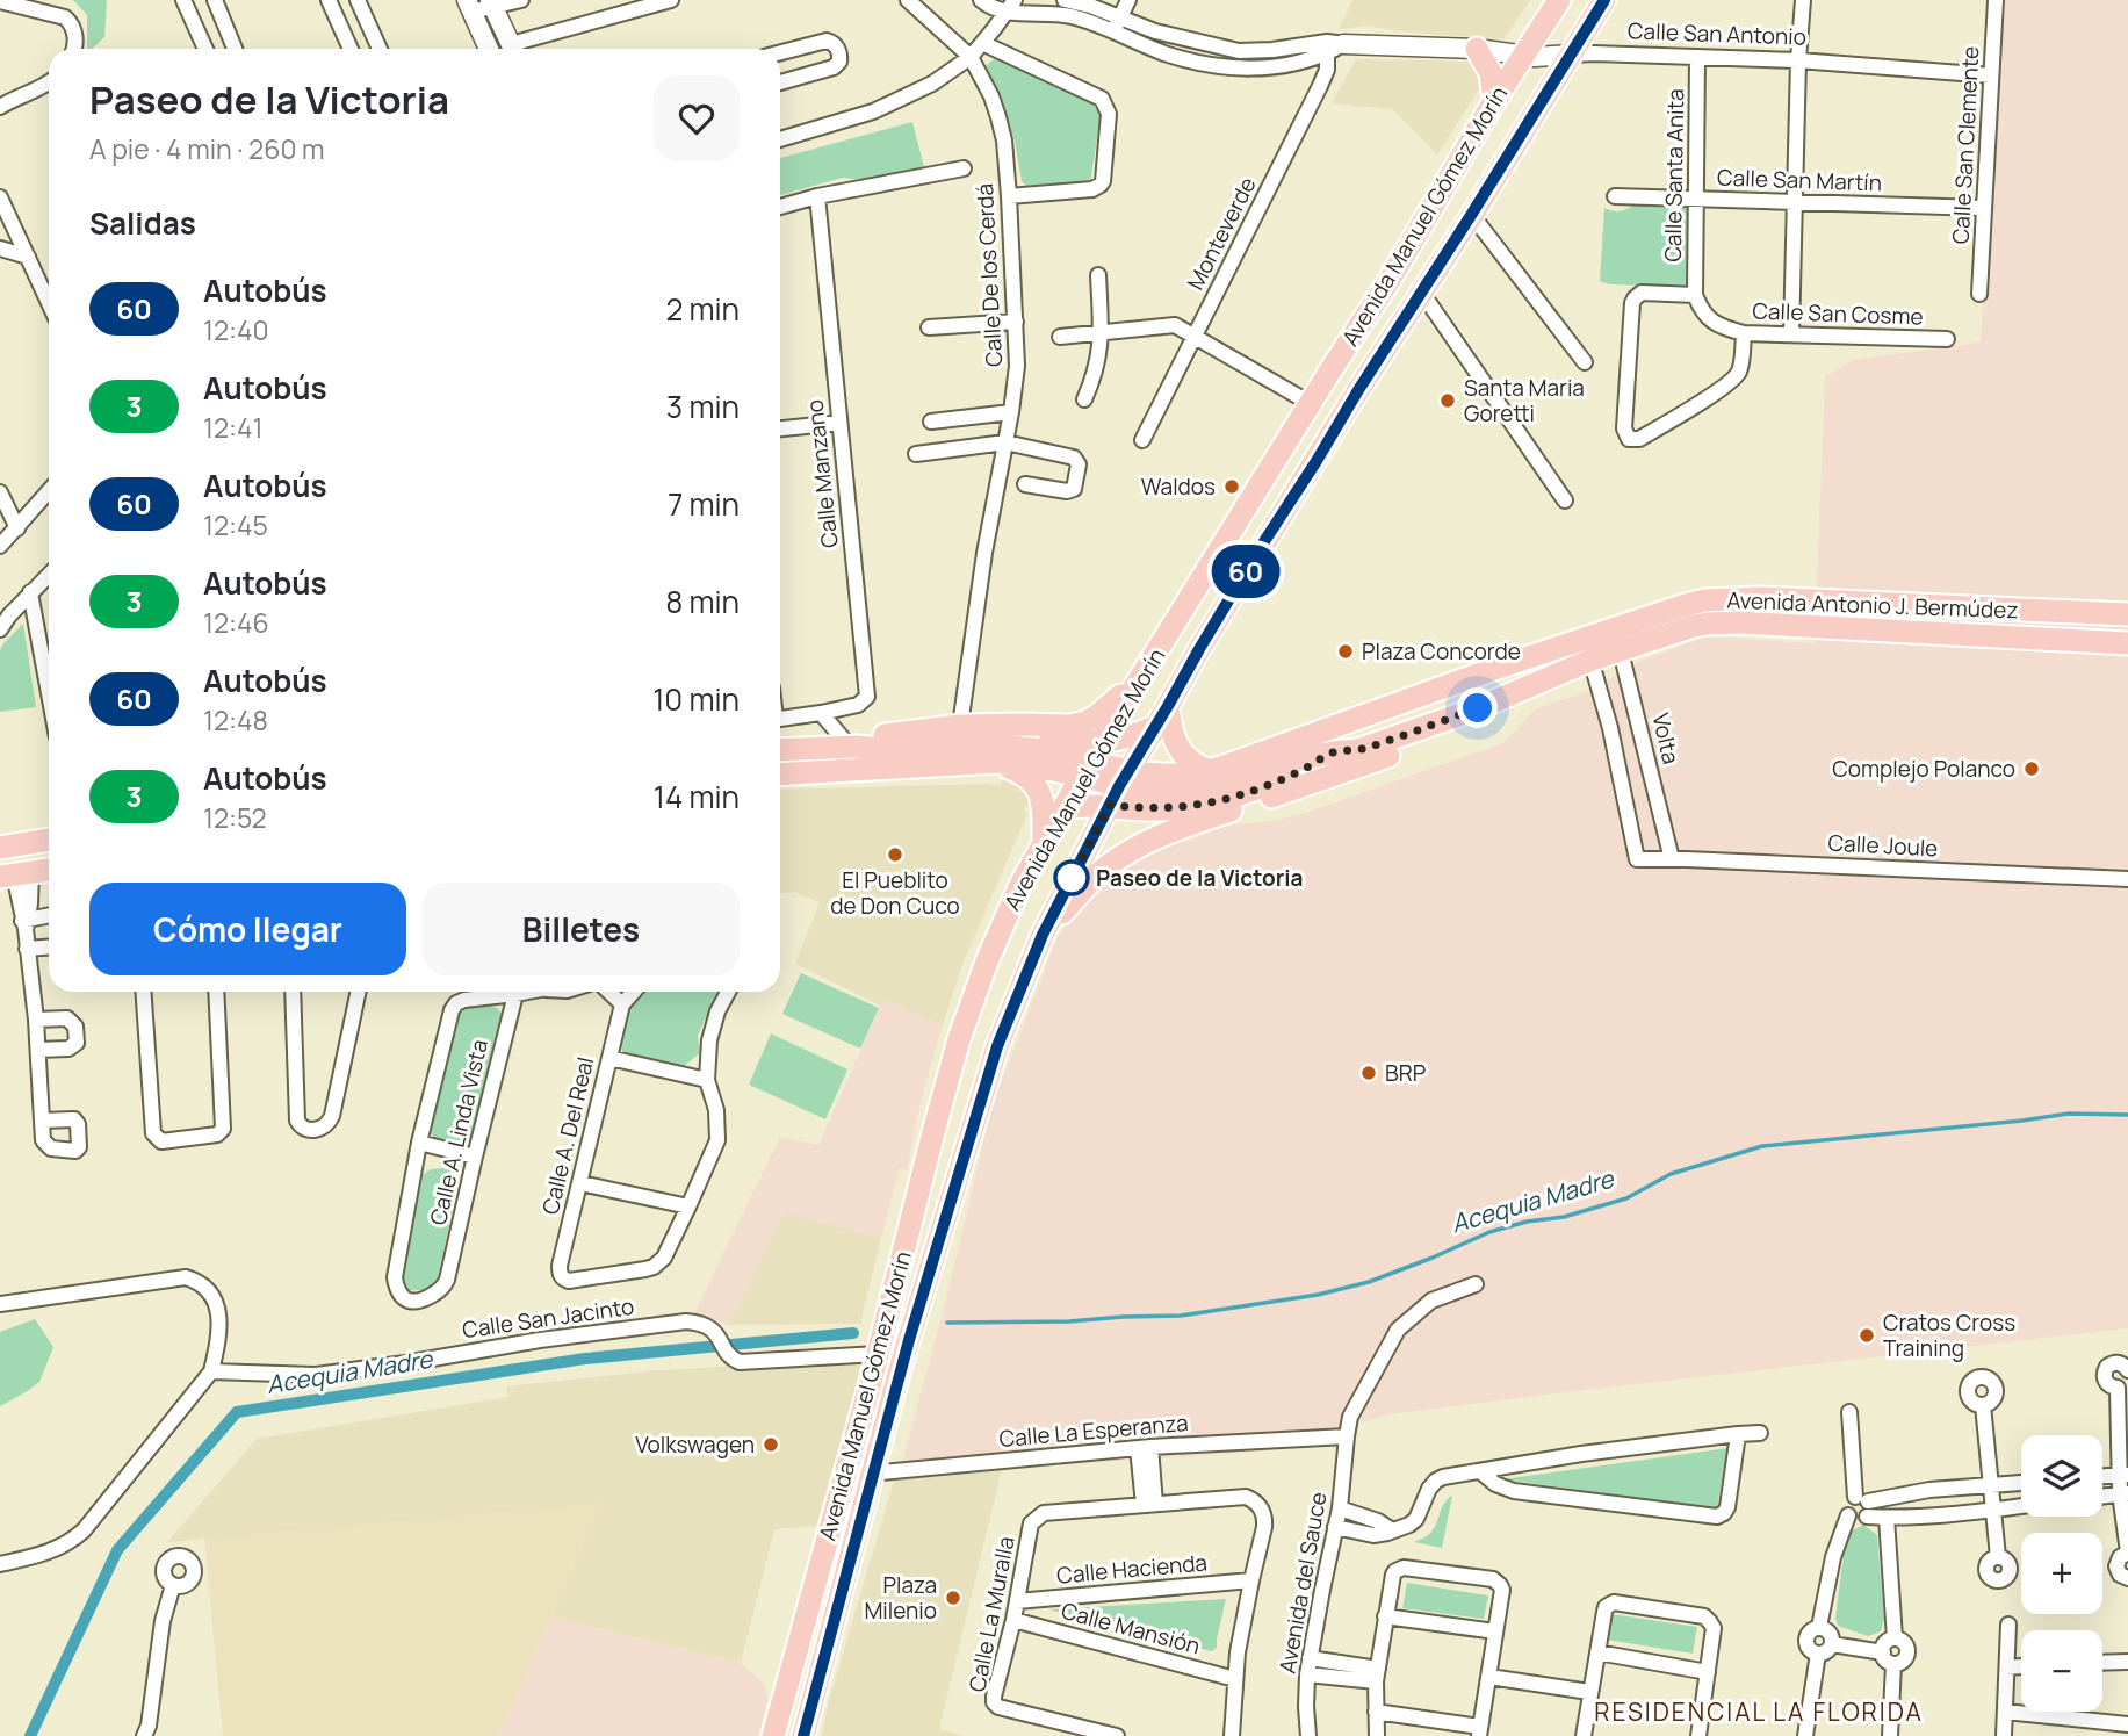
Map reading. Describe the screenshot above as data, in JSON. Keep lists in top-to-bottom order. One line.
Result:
{"streets":{"main road":["Avenida Manuel Gómez Morín","Avenida Antonio J. Bermúdez"],"street":["Calle San Antonio","Calle San Clemente","Calle Santa Anita","Calle San Martín","Monteverde","Calle De los Cerdá","Calle San Cosme","Calle Manzano","Volta","Calle Joule","Calle A. Linda Vista","Calle A. Del Real","Calle San Jacinto","Calle La Esperanza","Calle Hacienda","Avenida del Sauce","Calle La Muralla","Calle Mansión"]},"crossings":[["Calle San Antonio","Calle San Clemente"],["Calle San Antonio","Calle Santa Anita"],["Calle San Antonio","Avenida Manuel Gómez Morín"],["Calle San Antonio","Monteverde"],["Calle San Clemente","Calle San Martín"],["Calle Santa Anita","Calle San Martín"],["Calle Santa Anita","Calle San Cosme"],["Avenida Manuel Gómez Morín","Avenida Antonio J. Bermúdez"],["Avenida Manuel Gómez Morín","Calle San Jacinto"],["Avenida Manuel Gómez Morín","Calle La Esperanza"],["Avenida Antonio J. Bermúdez","Volta"],["Avenida Antonio J. Bermúdez","Calle Joule"],["Volta","Calle Joule"],["Calle La Esperanza","Avenida del Sauce"],["Calle Hacienda","Calle La Muralla"],["Calle La Muralla","Calle Mansión"]],"districts":["RESIDENCIAL LA FLORIDA"],"water":["Acequia Madre"],"places":["Santa Maria Goretti","Waldos","Plaza Concorde","Complejo Polanco","El Pueblito de Don Cuco","Paseo de la Victoria","BRP","Cratos Cross Training","Volkswagen","Plaza Milenio"],"lines":["bus line 60"],"page":{"on_map":"60","heading":[["Paseo de la Victoria","A pie · 4 min · 260 m"],"Salidas"],"list":[{"mark":"60","name":"Autobús","note":"12:40","value":"2 min"},{"mark":"3","name":"Autobús","note":"12:41","value":"3 min"},{"mark":"60","name":"Autobús","note":"12:45","value":"7 min"},{"mark":"3","name":"Autobús","note":"12:46","value":"8 min"},{"mark":"60","name":"Autobús","note":"12:48","value":"10 min"},{"mark":"3","name":"Autobús","note":"12:52","value":"14 min"}],"buttons":["Cómo llegar","Billetes"],"map_buttons":["+","−"]}}
